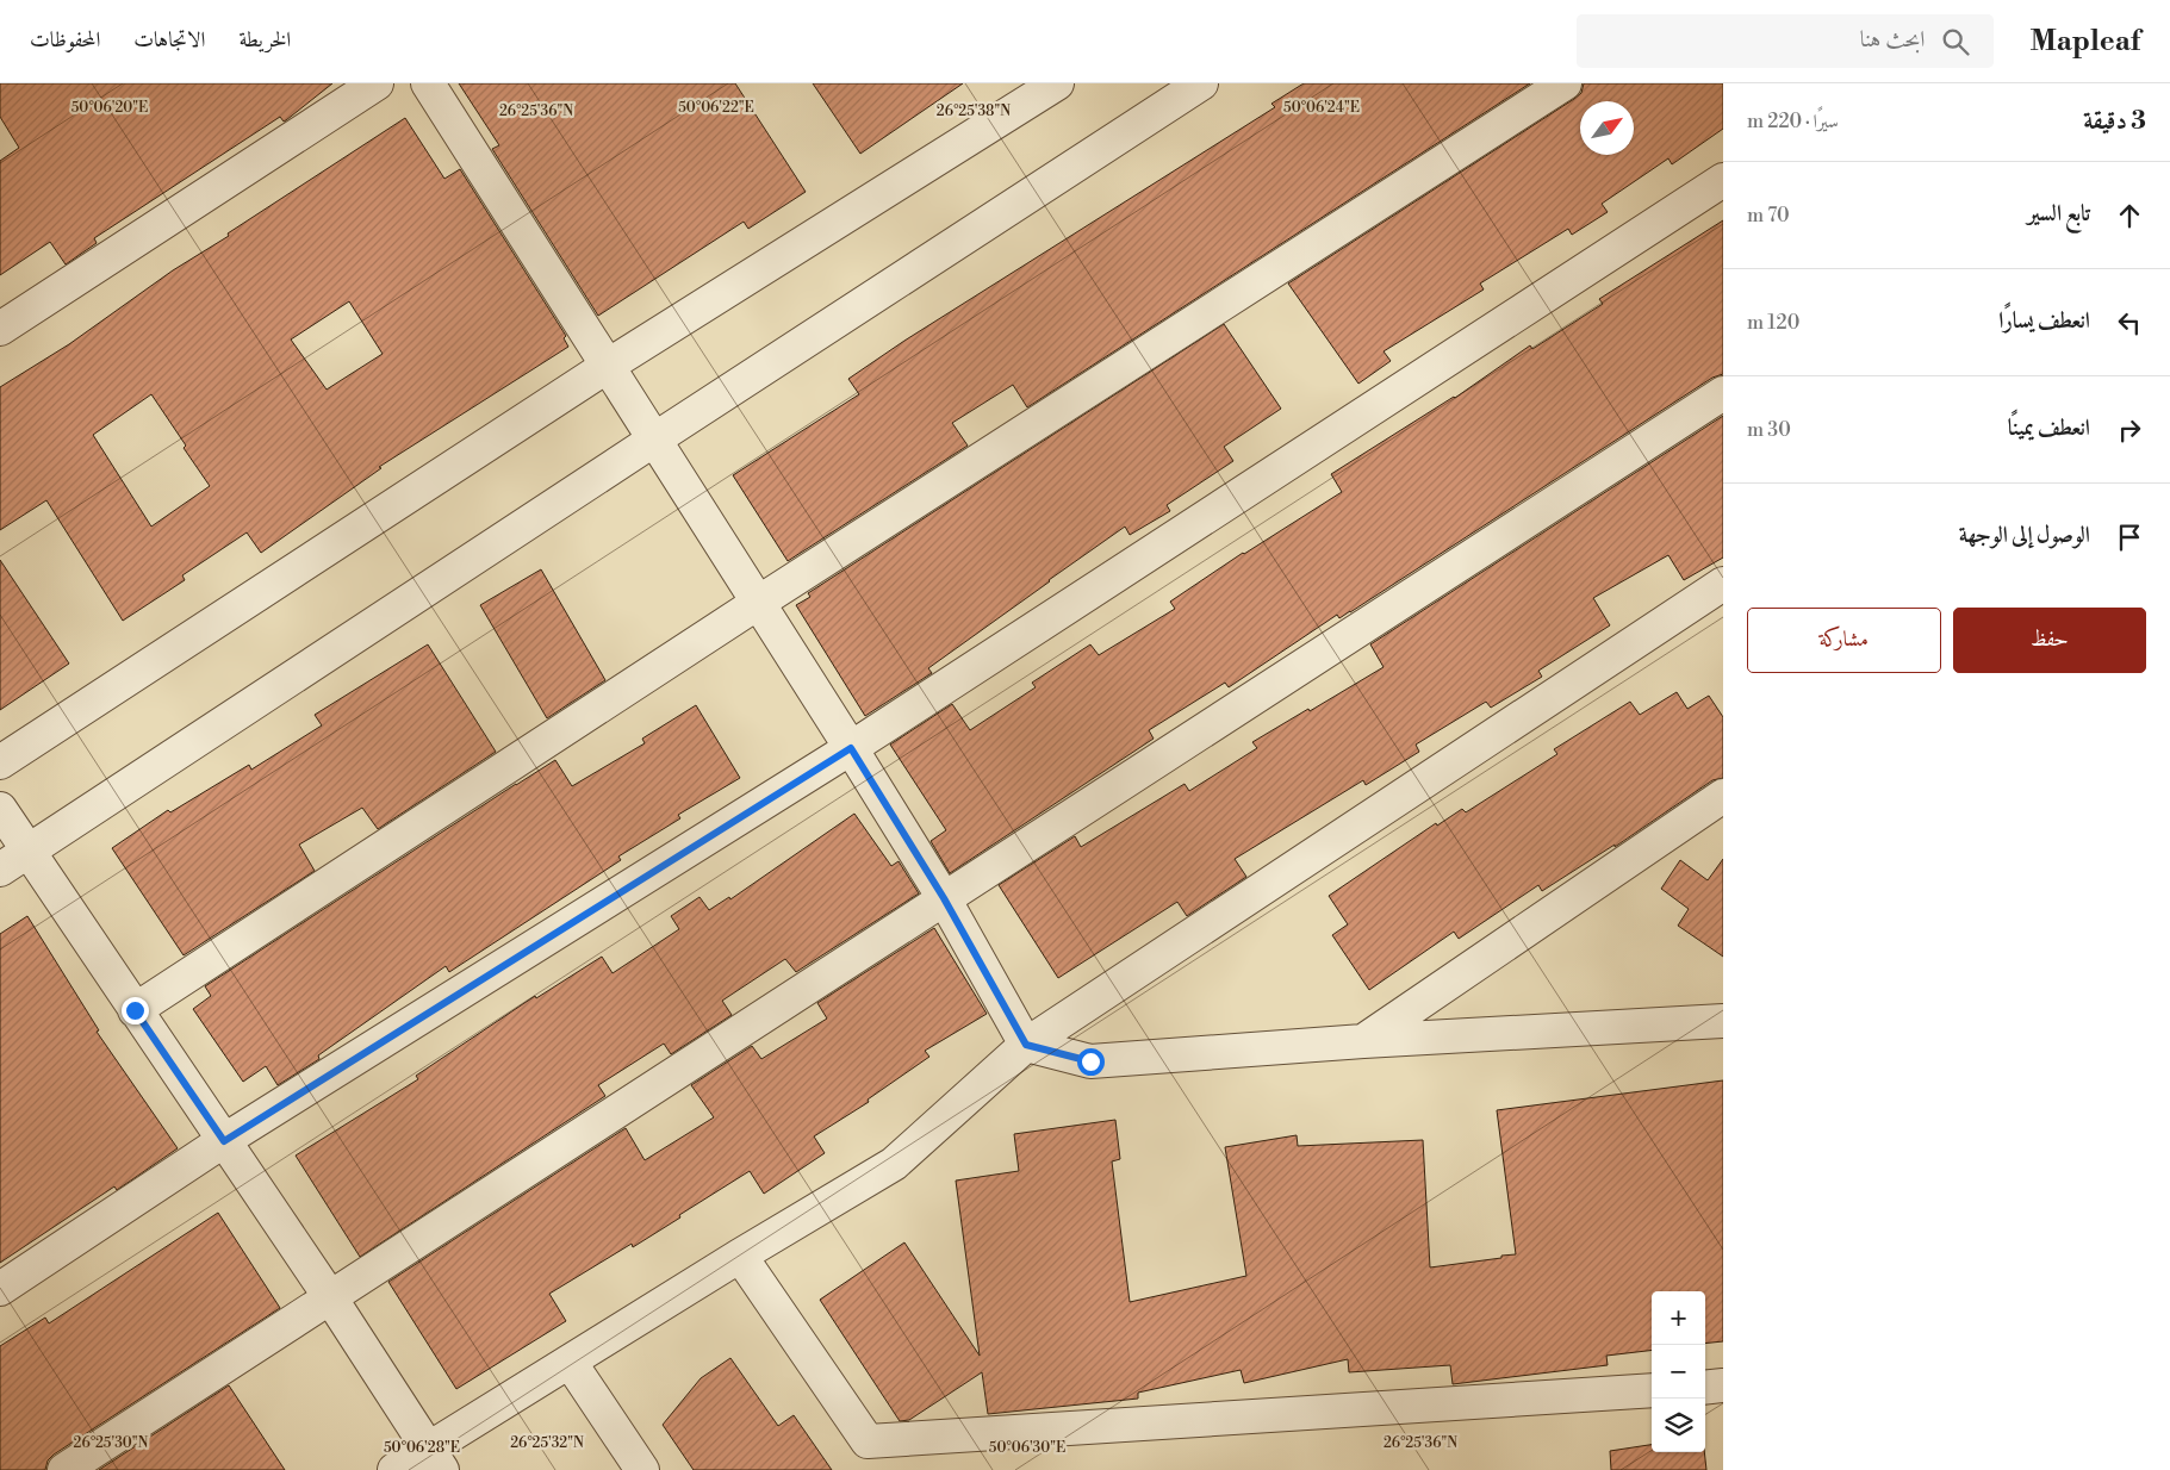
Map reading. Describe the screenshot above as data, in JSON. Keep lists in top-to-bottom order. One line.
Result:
{"north":"top right","page":{"header":"Mapleaf","search":"ابحث هنا","nav":["الخريطة","الاتجاهات","المحفوظات"],"heading":["3 دقيقة","سيرًا · 220 m"],"list":[["تابع السير","70 m"],["انعطف يسارًا","120 m"],["انعطف يمينًا","30 m"],"الوصول إلى الوجهة"],"buttons":["حفظ","مشاركة"],"map_buttons":["+","−"]},"coordinates":["50°06'20\"E","50°06'24\"E","50°06'22\"E","26°25'36\"N","26°25'38\"N","26°25'30\"N","26°25'32\"N","50°06'28\"E","50°06'30\"E"]}
